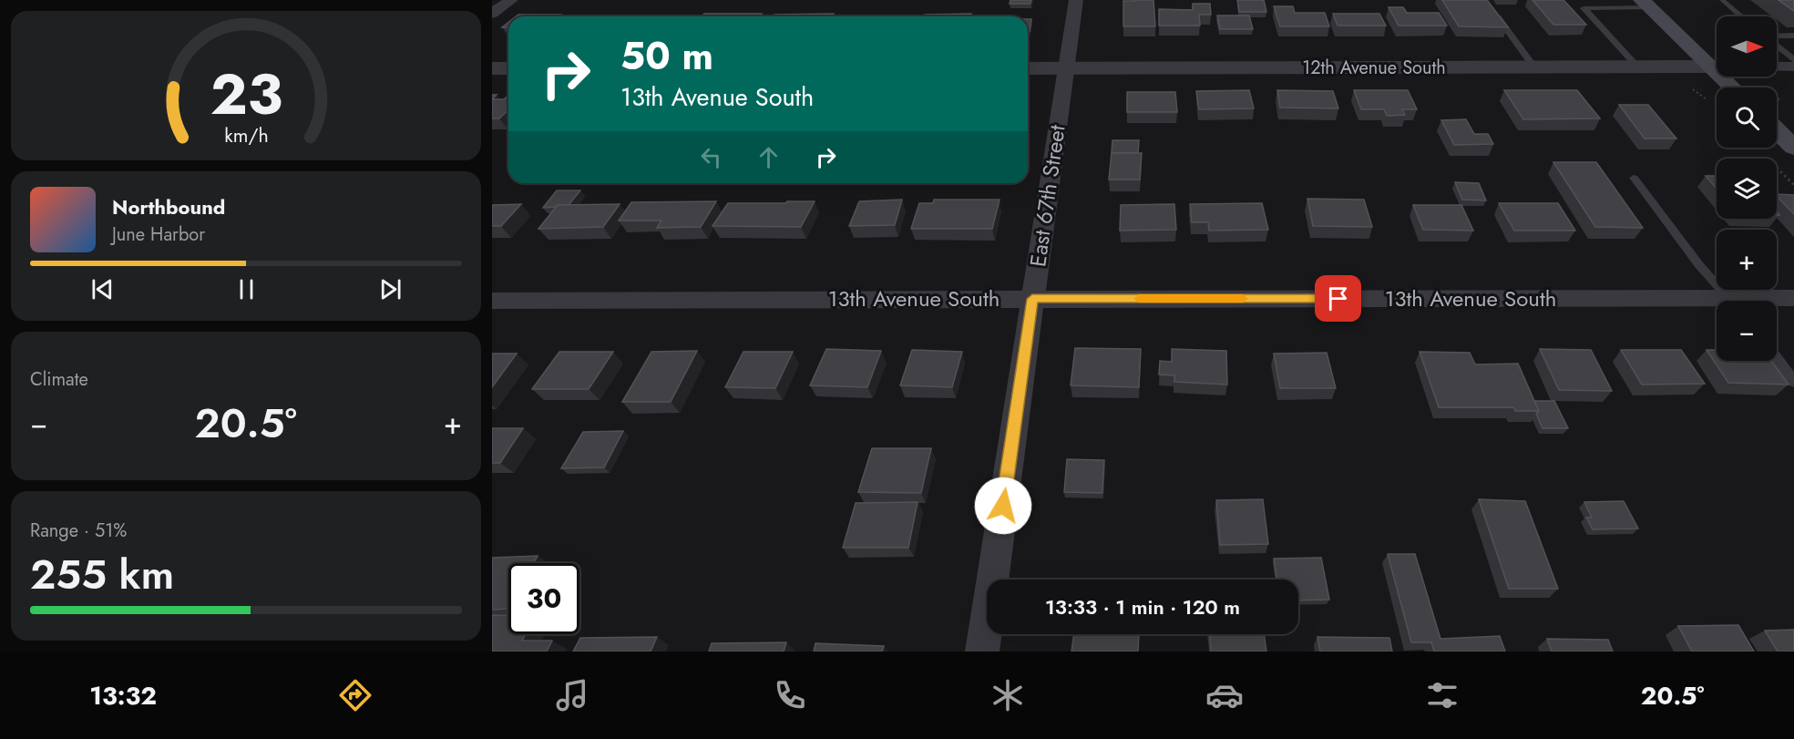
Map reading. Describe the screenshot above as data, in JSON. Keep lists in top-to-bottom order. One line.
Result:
{"streets":{"street":["12th Avenue South","East 67th Street","13th Avenue South"]},"crossings":[["12th Avenue South","East 67th Street"],["East 67th Street","13th Avenue South"]],"north":"right","page":{"map_buttons":["+","−"],"turn":["50 m","13th Avenue South"],"song":["Northbound","June Harbor"],"tile":["Climate",["Range · 51%","255 km"]],"heat":["−","20.5°","+"],"limit":"30","trip":"13:33 · 1 min · 120 m","tabs":["13:32","20.5°"],"gauge":["23","km/h"]}}
